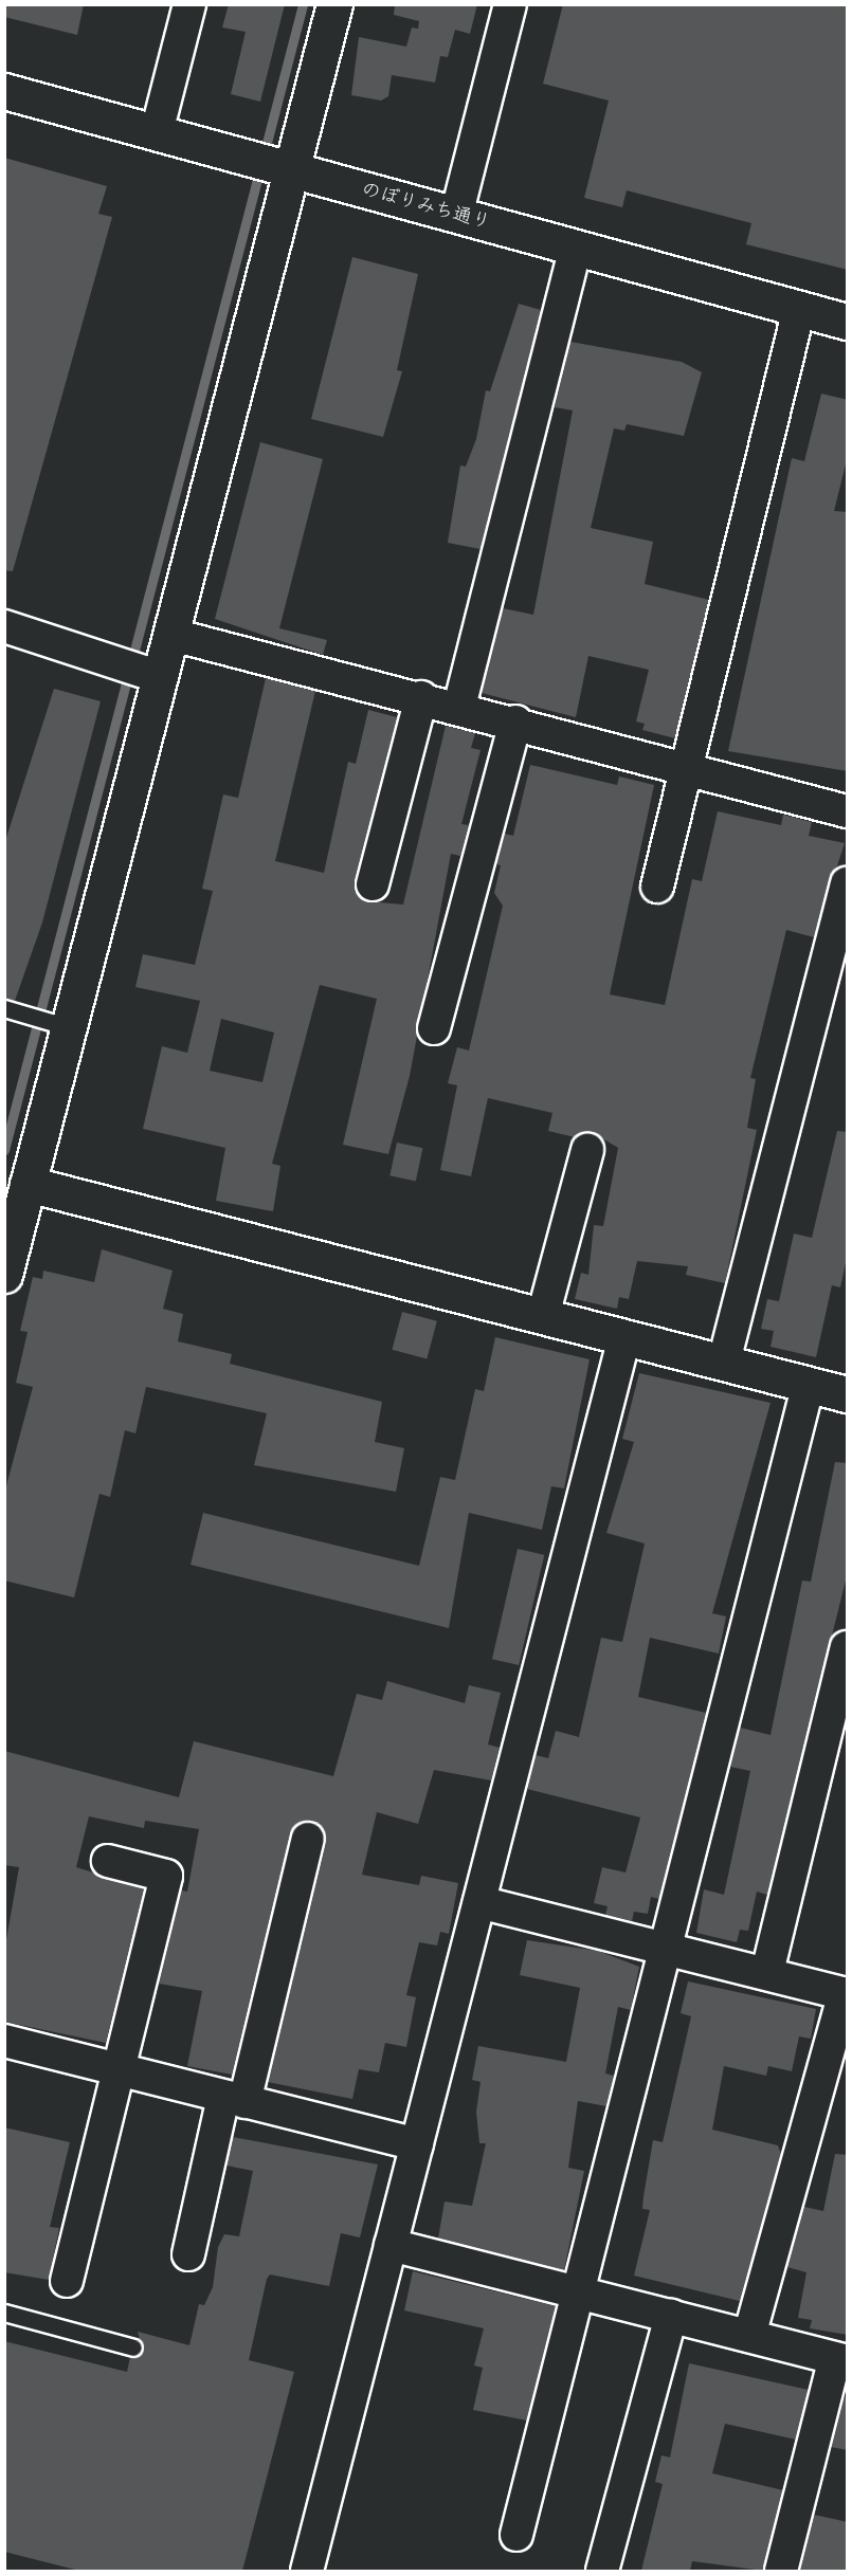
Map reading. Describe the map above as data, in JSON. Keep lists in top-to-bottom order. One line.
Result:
{"streets":{"street":["のぼりみち通り"]}}
